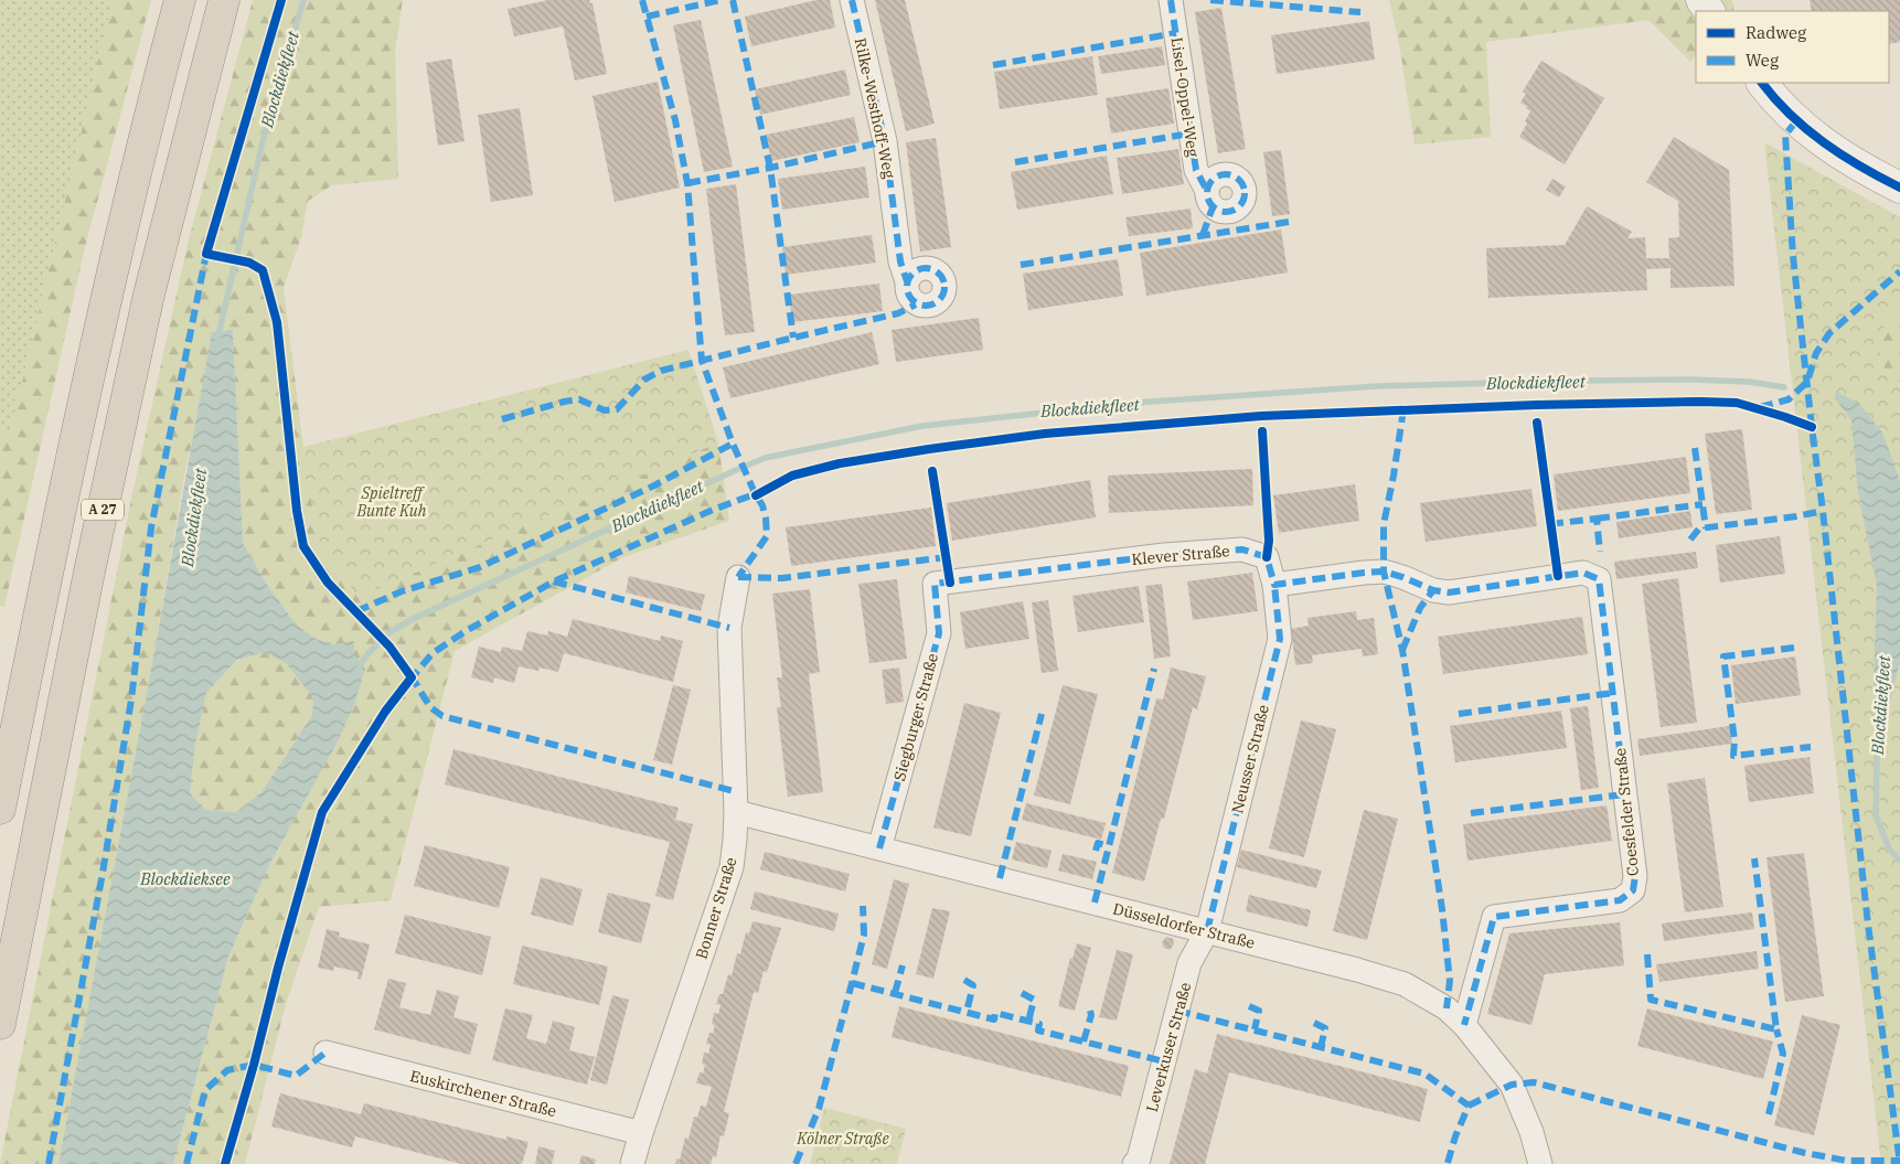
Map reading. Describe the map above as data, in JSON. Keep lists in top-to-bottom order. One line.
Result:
{"streets":{"highway":["A 27"],"street":["Lisel-Oppel-Weg","Rilke-Westhoff-Weg","Klever Straße","Siegburger Straße","Neusser Straße","Coesfelder Straße","Bonner Straße","Düsseldorfer Straße","Leverkuser Straße","Euskirchener Straße"]},"crossings":[["Klever Straße","Siegburger Straße"],["Klever Straße","Neusser Straße"],["Klever Straße","Coesfelder Straße"],["Siegburger Straße","Düsseldorfer Straße"],["Neusser Straße","Coesfelder Straße"],["Neusser Straße","Düsseldorfer Straße"],["Neusser Straße","Leverkuser Straße"],["Coesfelder Straße","Düsseldorfer Straße"],["Bonner Straße","Düsseldorfer Straße"],["Bonner Straße","Euskirchener Straße"],["Düsseldorfer Straße","Leverkuser Straße"]],"water":["Blockdiekfleet","Blockdieksee"],"parks":["Spieltreff Bunte Kuh","Kölner Straße"],"legend":["Radweg","Weg"]}
